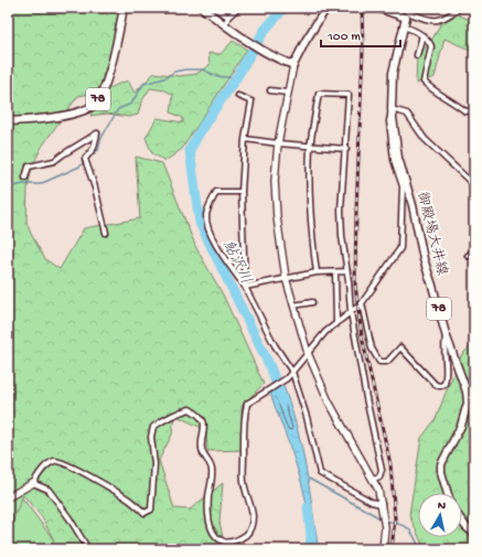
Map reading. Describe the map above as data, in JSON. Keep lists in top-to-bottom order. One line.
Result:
{"streets":{"main road":["78","御殿場大井線"]},"water":["鮎沢川"],"scale_bar":"100 m","north":"top"}
